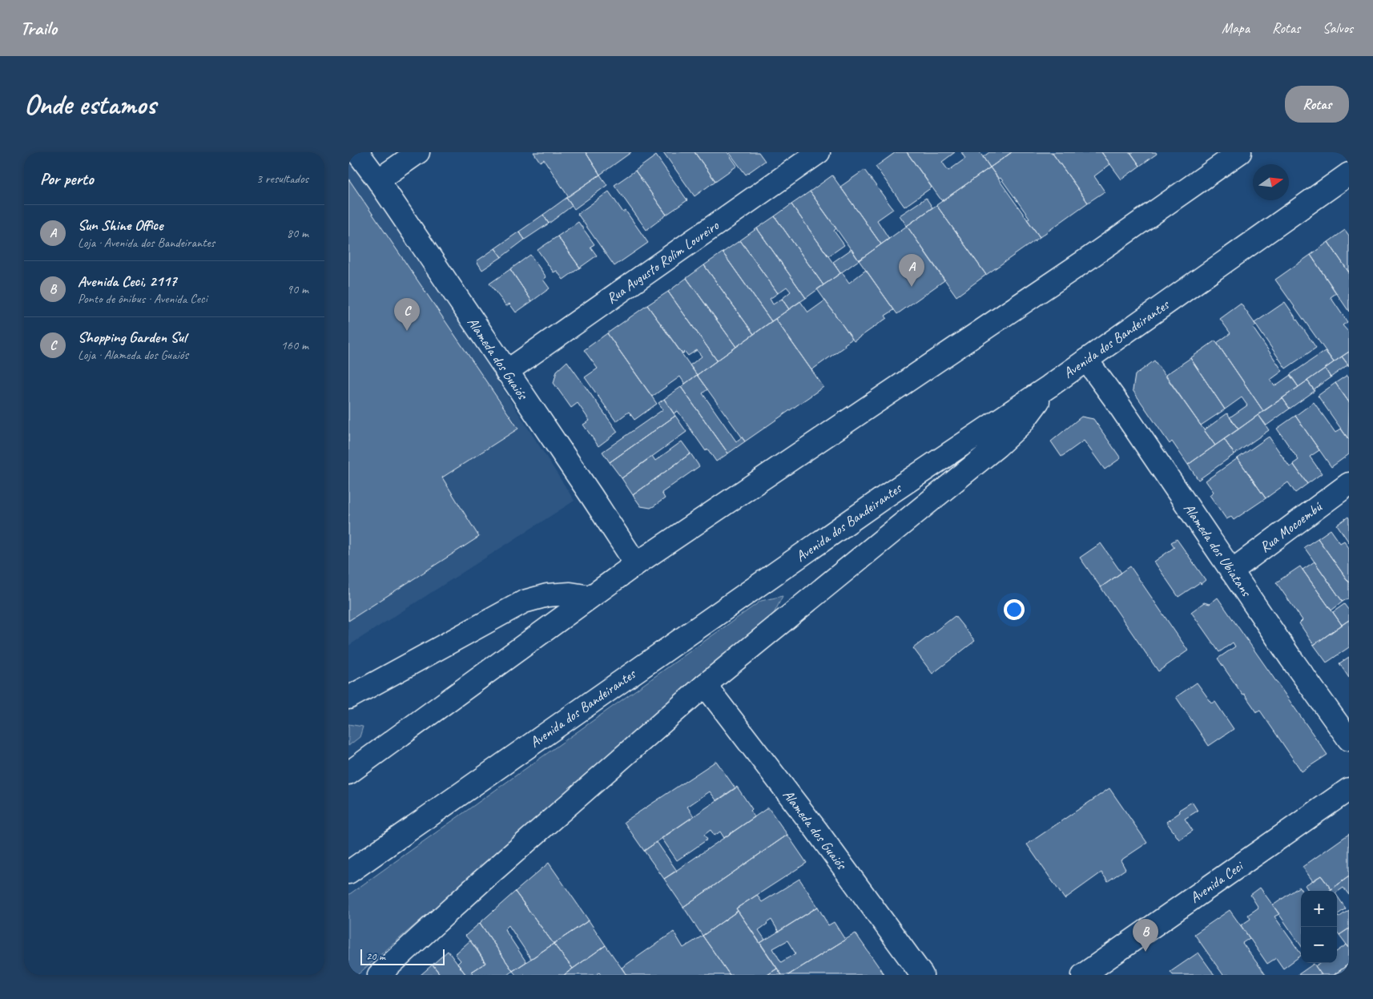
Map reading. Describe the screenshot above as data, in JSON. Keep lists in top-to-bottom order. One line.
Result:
{"streets":{"main road":["Rua Augusto Rolim Loureiro","Avenida dos Bandeirantes","Alameda dos Guaiós","Rua Mocoembú","Alameda dos Ubiatans","Avenida Ceci"]},"crossings":[["Rua Augusto Rolim Loureiro","Alameda dos Guaiós"],["Avenida dos Bandeirantes","Alameda dos Ubiatans"],["Rua Mocoembú","Alameda dos Ubiatans"]],"scale_bar":"20 m","north":"right","page":{"header":"Trailo","nav":["Mapa","Rotas","Salvos"],"buttons":"Rotas","title":"Onde estamos","heading":["Por perto","3 resultados"],"list":[{"mark":"A","name":"Sun Shine Office","note":"Loja · Avenida dos Bandeirantes","value":"80 m"},{"mark":"B","name":"Avenida Ceci, 2117","note":"Ponto de ônibus · Avenida Ceci","value":"90 m"},{"mark":"C","name":"Shopping Garden Sul","note":"Loja · Alameda dos Guaiós","value":"160 m"}],"pins":["A","C","B"],"map_buttons":["+","−"],"scale":"20 m"}}
